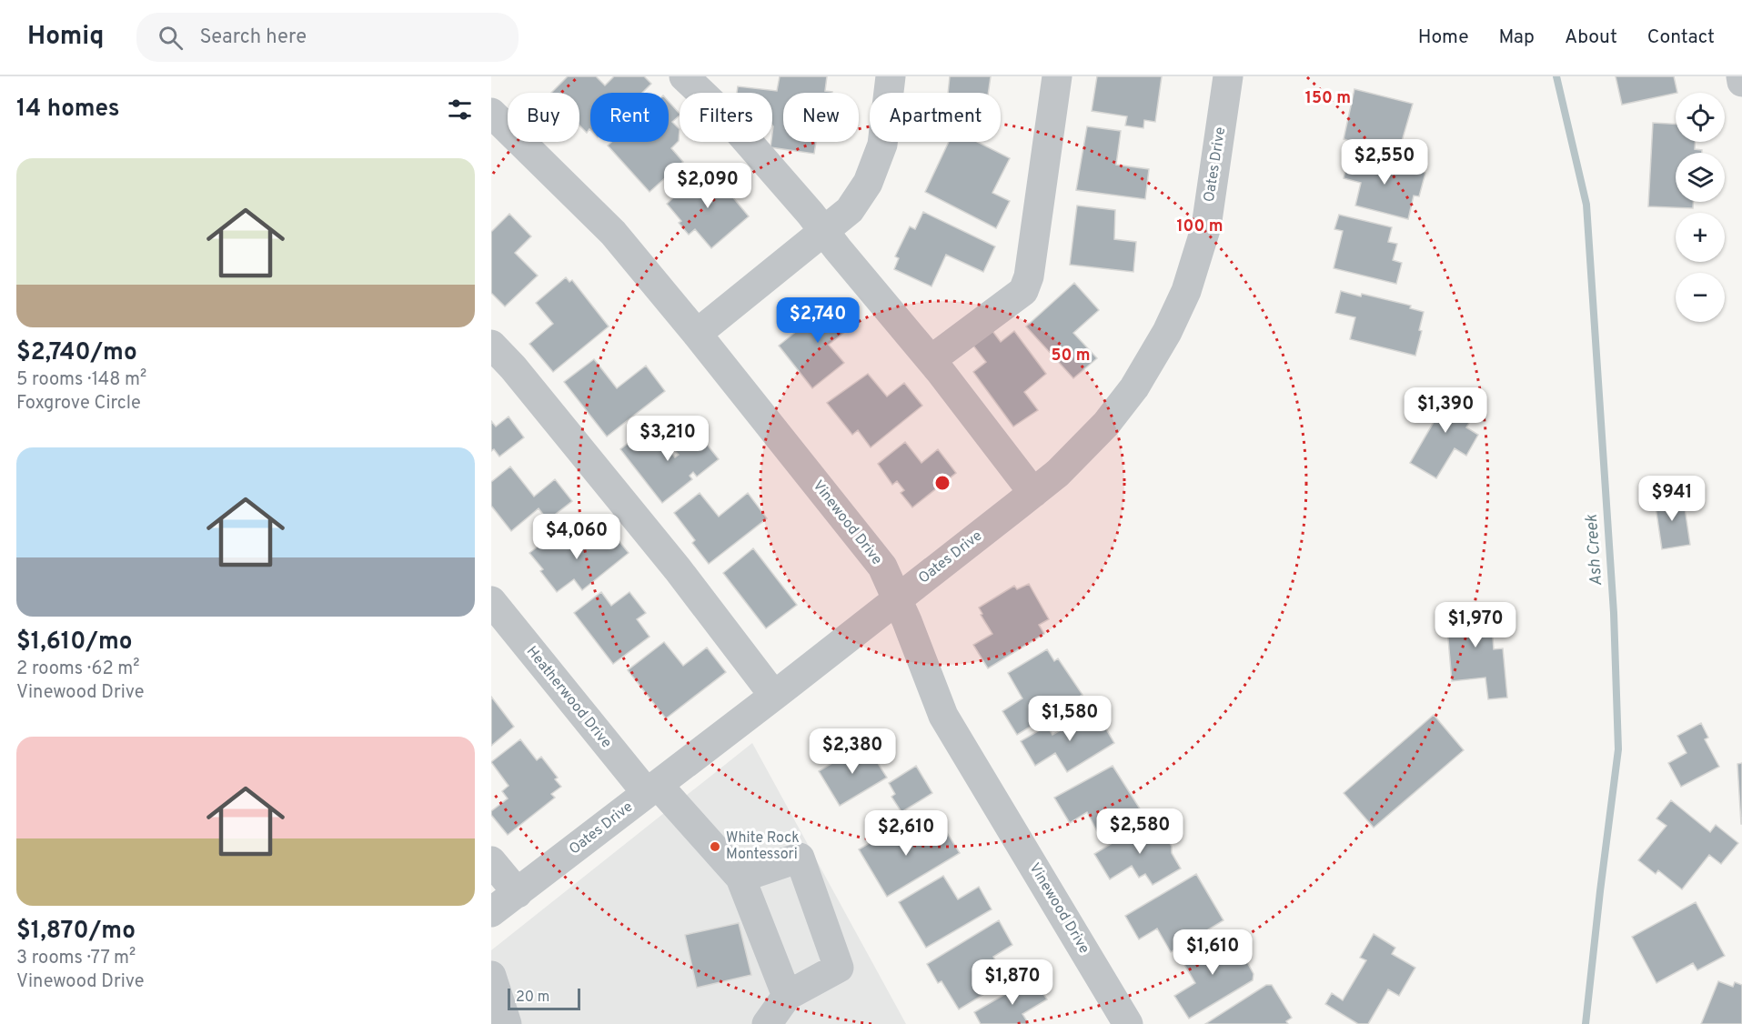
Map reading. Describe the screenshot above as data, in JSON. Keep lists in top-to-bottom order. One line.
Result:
{"streets":{"street":["Oates Drive","Vinewood Drive","Heatherwood Drive"]},"crossings":[["Oates Drive","Vinewood Drive"],["Oates Drive","Heatherwood Drive"]],"water":["Ash Creek"],"places":["White Rock Montessori"],"scale_bar":"20 m","page":{"header":"Homiq","search":"Search here","nav":["Home","Map","About","Contact"],"heading":"14 homes","map_buttons":["+","−"],"chip":["Buy","Rent","Filters","New","Apartment"],"price":["$2,550","$2,090","$2,740","$1,390","$3,210","$941","$4,060","$1,970","$1,580","$2,380","$2,580","$2,610","$1,610","$1,870"],"list":[{"name":"$2,740/mo","note":"5 rooms · 148 m² · Foxgrove Circle"},{"name":"$1,610/mo","note":"2 rooms · 62 m² · Vinewood Drive"},{"name":"$1,870/mo","note":"3 rooms · 77 m² · Vinewood Drive"}],"scale":"20 m"},"rings":["150 m","100 m","50 m"]}
